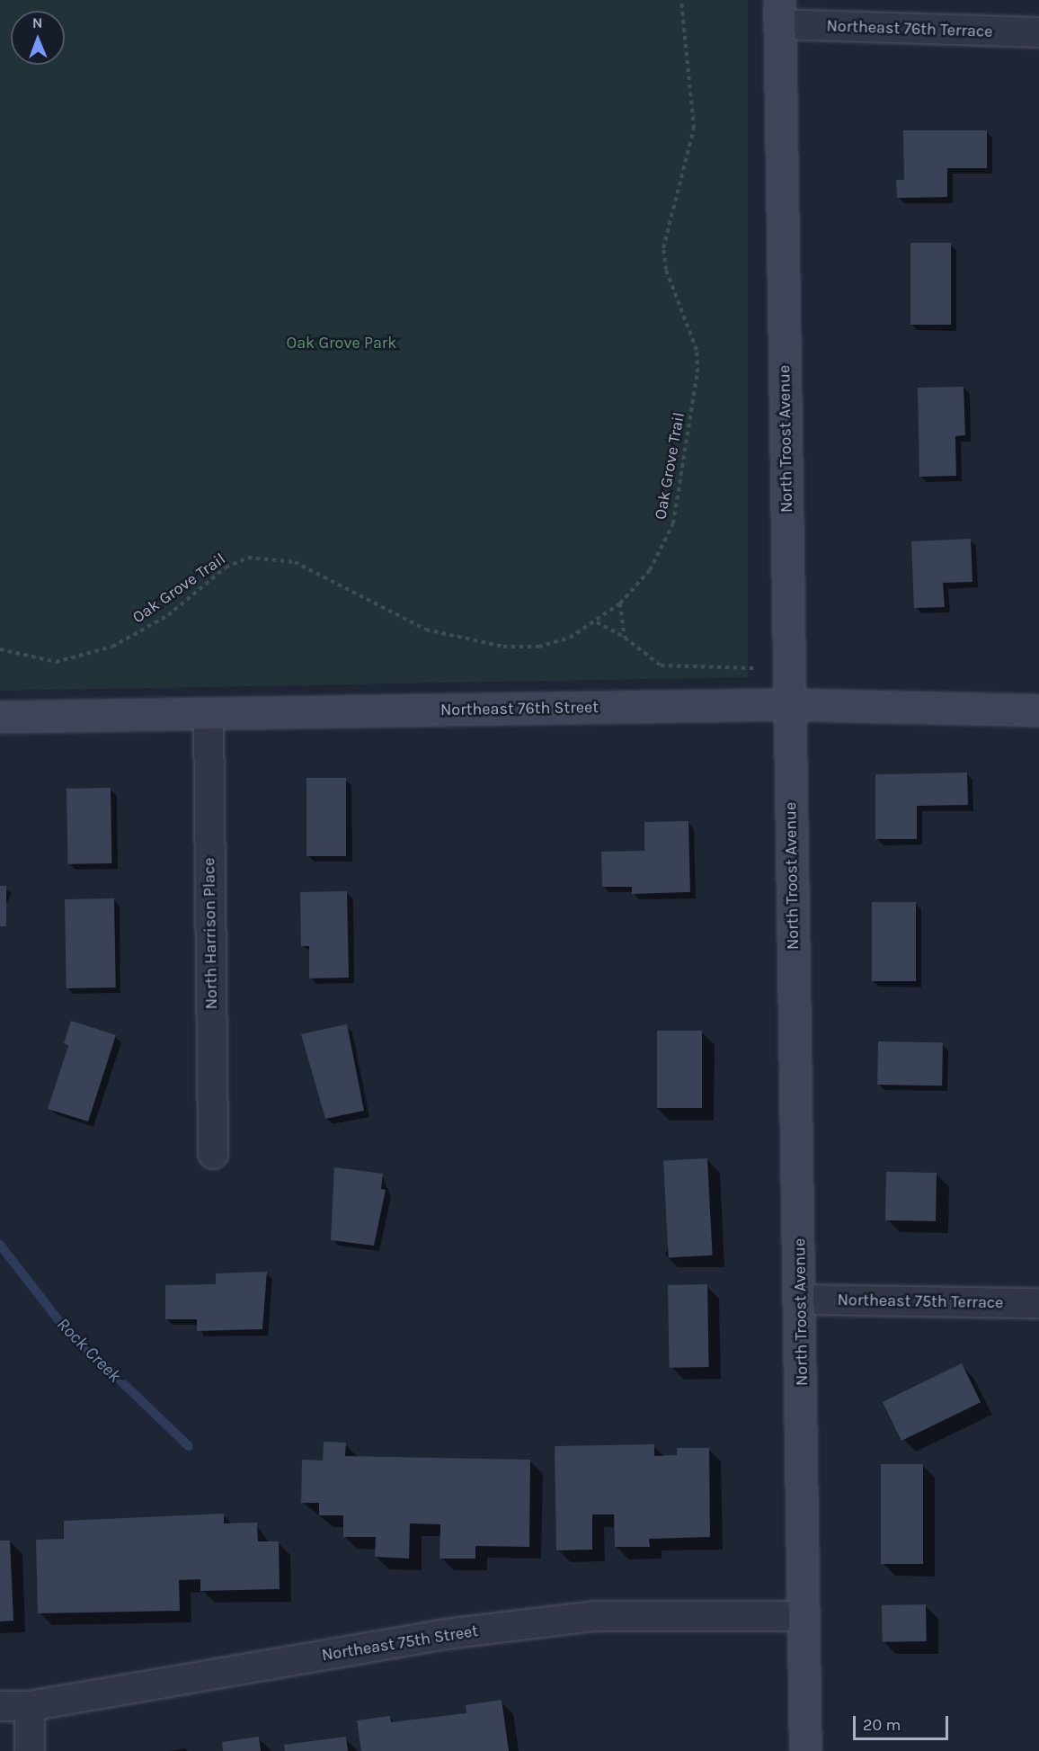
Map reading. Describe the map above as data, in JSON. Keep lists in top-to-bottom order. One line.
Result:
{"streets":{"street":["Northeast 76th Terrace","North Troost Avenue","Northeast 76th Street","North Harrison Place","Northeast 75th Terrace","Northeast 75th Street"],"path":["Oak Grove Trail"]},"crossings":[["Northeast 76th Terrace","North Troost Avenue"],["North Troost Avenue","Northeast 76th Street"],["North Troost Avenue","Northeast 75th Terrace"],["North Troost Avenue","Northeast 75th Street"],["Northeast 76th Street","North Harrison Place"]],"water":["Rock Creek"],"parks":["Oak Grove Park"],"scale_bar":"20 m","north":"top"}
